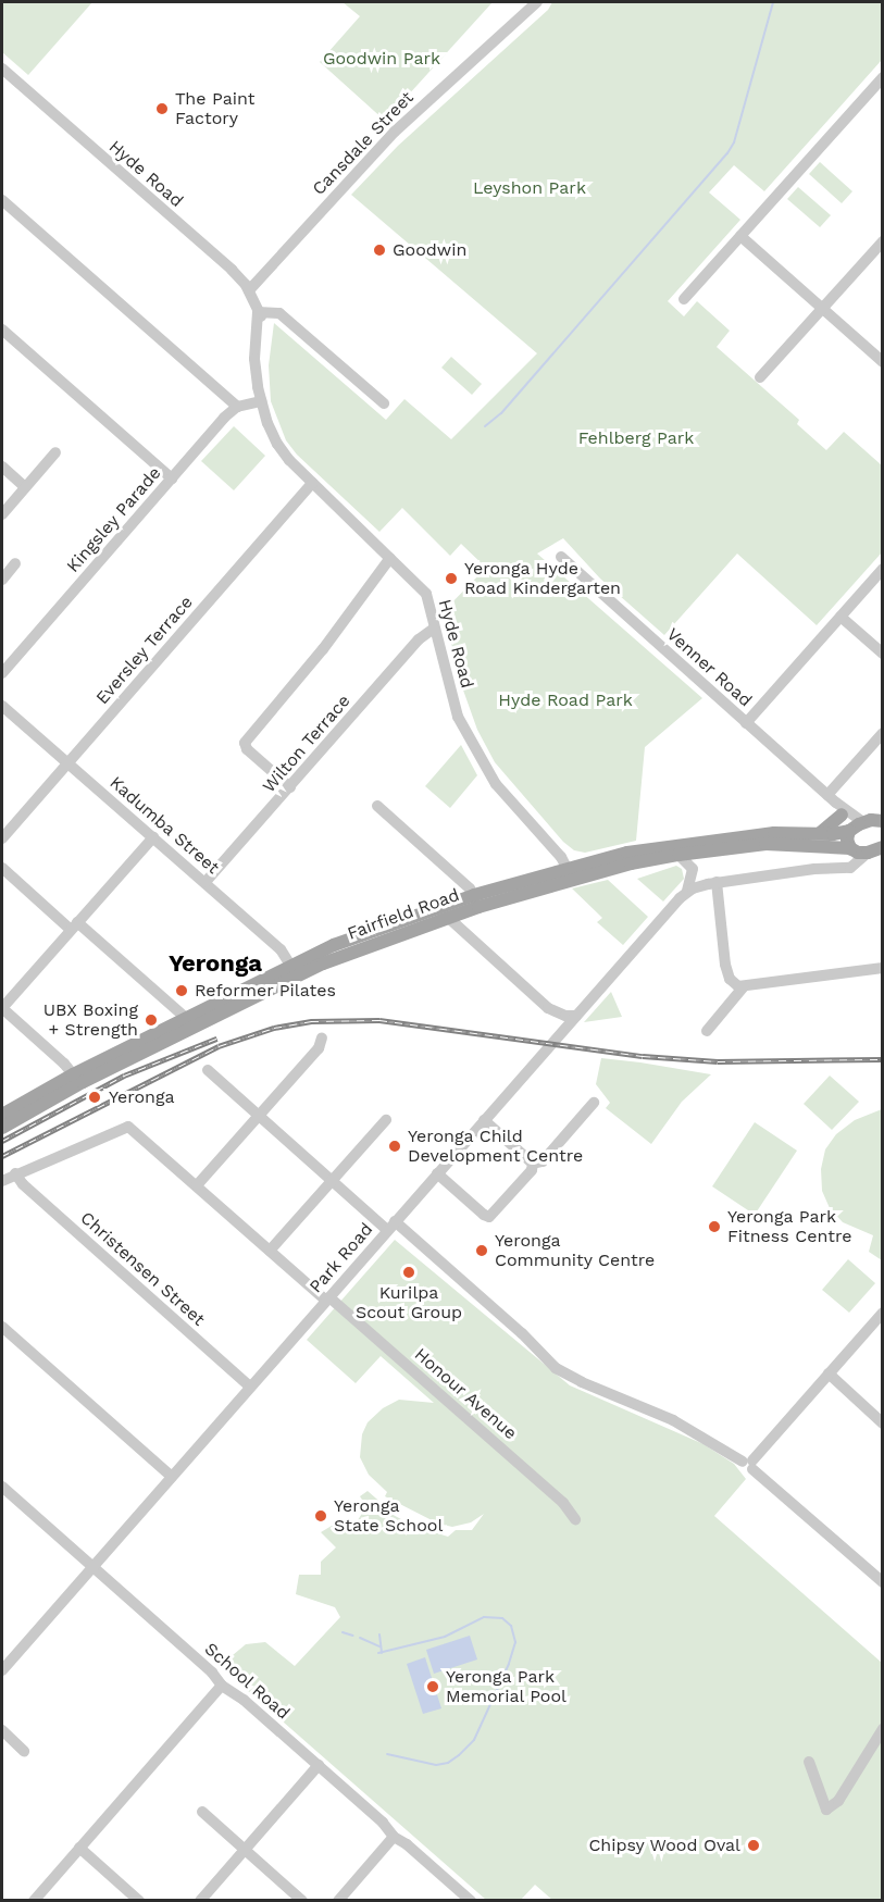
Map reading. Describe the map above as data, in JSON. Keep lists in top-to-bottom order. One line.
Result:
{"streets":{"main road":["Fairfield Road"],"street":["Cansdale Street","Hyde Road","Kingsley Parade","Eversley Terrace","Venner Road","Wilton Terrace","Kadumba Street","Park Road","Christensen Street","Honour Avenue","School Road"]},"crossings":[["Cansdale Street","Hyde Road"],["Hyde Road","Eversley Terrace"],["Hyde Road","Wilton Terrace"],["Hyde Road","Fairfield Road"],["Eversley Terrace","Kadumba Street"],["Venner Road","Fairfield Road"],["Wilton Terrace","Kadumba Street"],["Kadumba Street","Fairfield Road"],["Park Road","Christensen Street"],["Park Road","Honour Avenue"],["Park Road","School Road"],["Christensen Street","Honour Avenue"]],"districts":["Yeronga"],"parks":["Goodwin Park","Leyshon Park","Fehlberg Park","Hyde Road Park"],"places":["The Paint Factory","Goodwin","Yeronga Hyde Road Kindergarten","Reformer Pilates","UBX Boxing + Strength","Yeronga","Yeronga Child Development Centre","Yeronga Park Fitness Centre","Yeronga Community Centre","Kurilpa Scout Group","Yeronga State School","Yeronga Park Memorial Pool","Chipsy Wood Oval"]}
